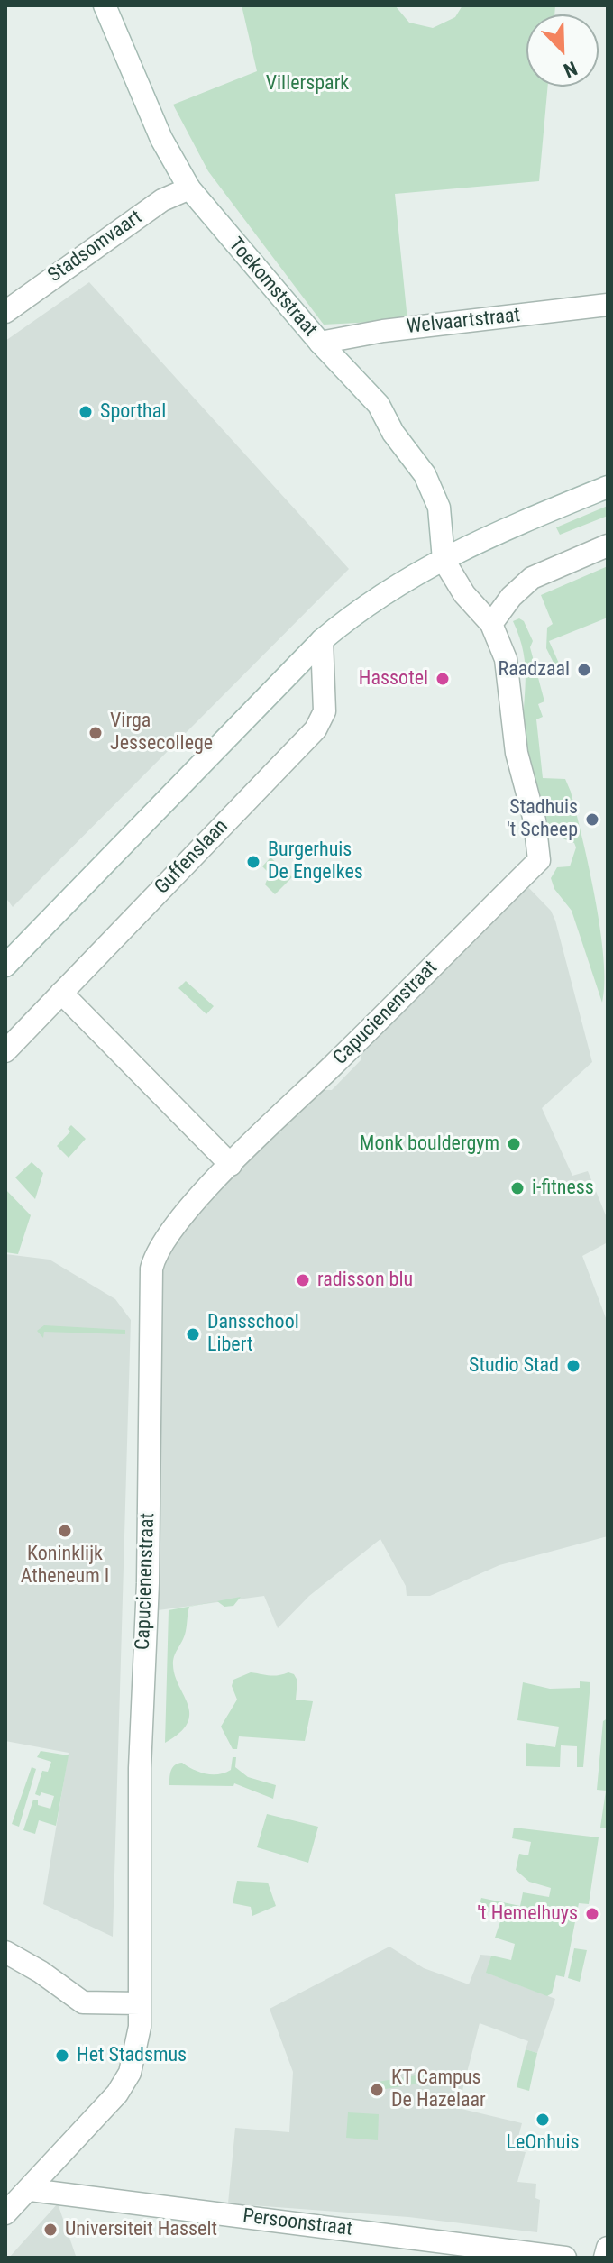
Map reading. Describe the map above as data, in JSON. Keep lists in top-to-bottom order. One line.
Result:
{"streets":{"street":["Stadsomvaart","Toekomststraat","Welvaartstraat","Guffenslaan","Capucienenstraat","Persoonstraat"]},"crossings":[["Stadsomvaart","Toekomststraat"],["Toekomststraat","Welvaartstraat"],["Capucienenstraat","Persoonstraat"]],"parks":["Villerspark"],"places":["Sporthal","Raadzaal","Hassotel","Virga Jessecollege","Stadhuis 't Scheep","Burgerhuis De Engelkes","Monk bouldergym","i-fitness","radisson blu","Dansschool Libert","Studio Stad","Koninklijk Atheneum I","'t Hemelhuys","Het Stadsmus","KT Campus De Hazelaar","LeOnhuis","Universiteit Hasselt"],"north":"bottom right"}
